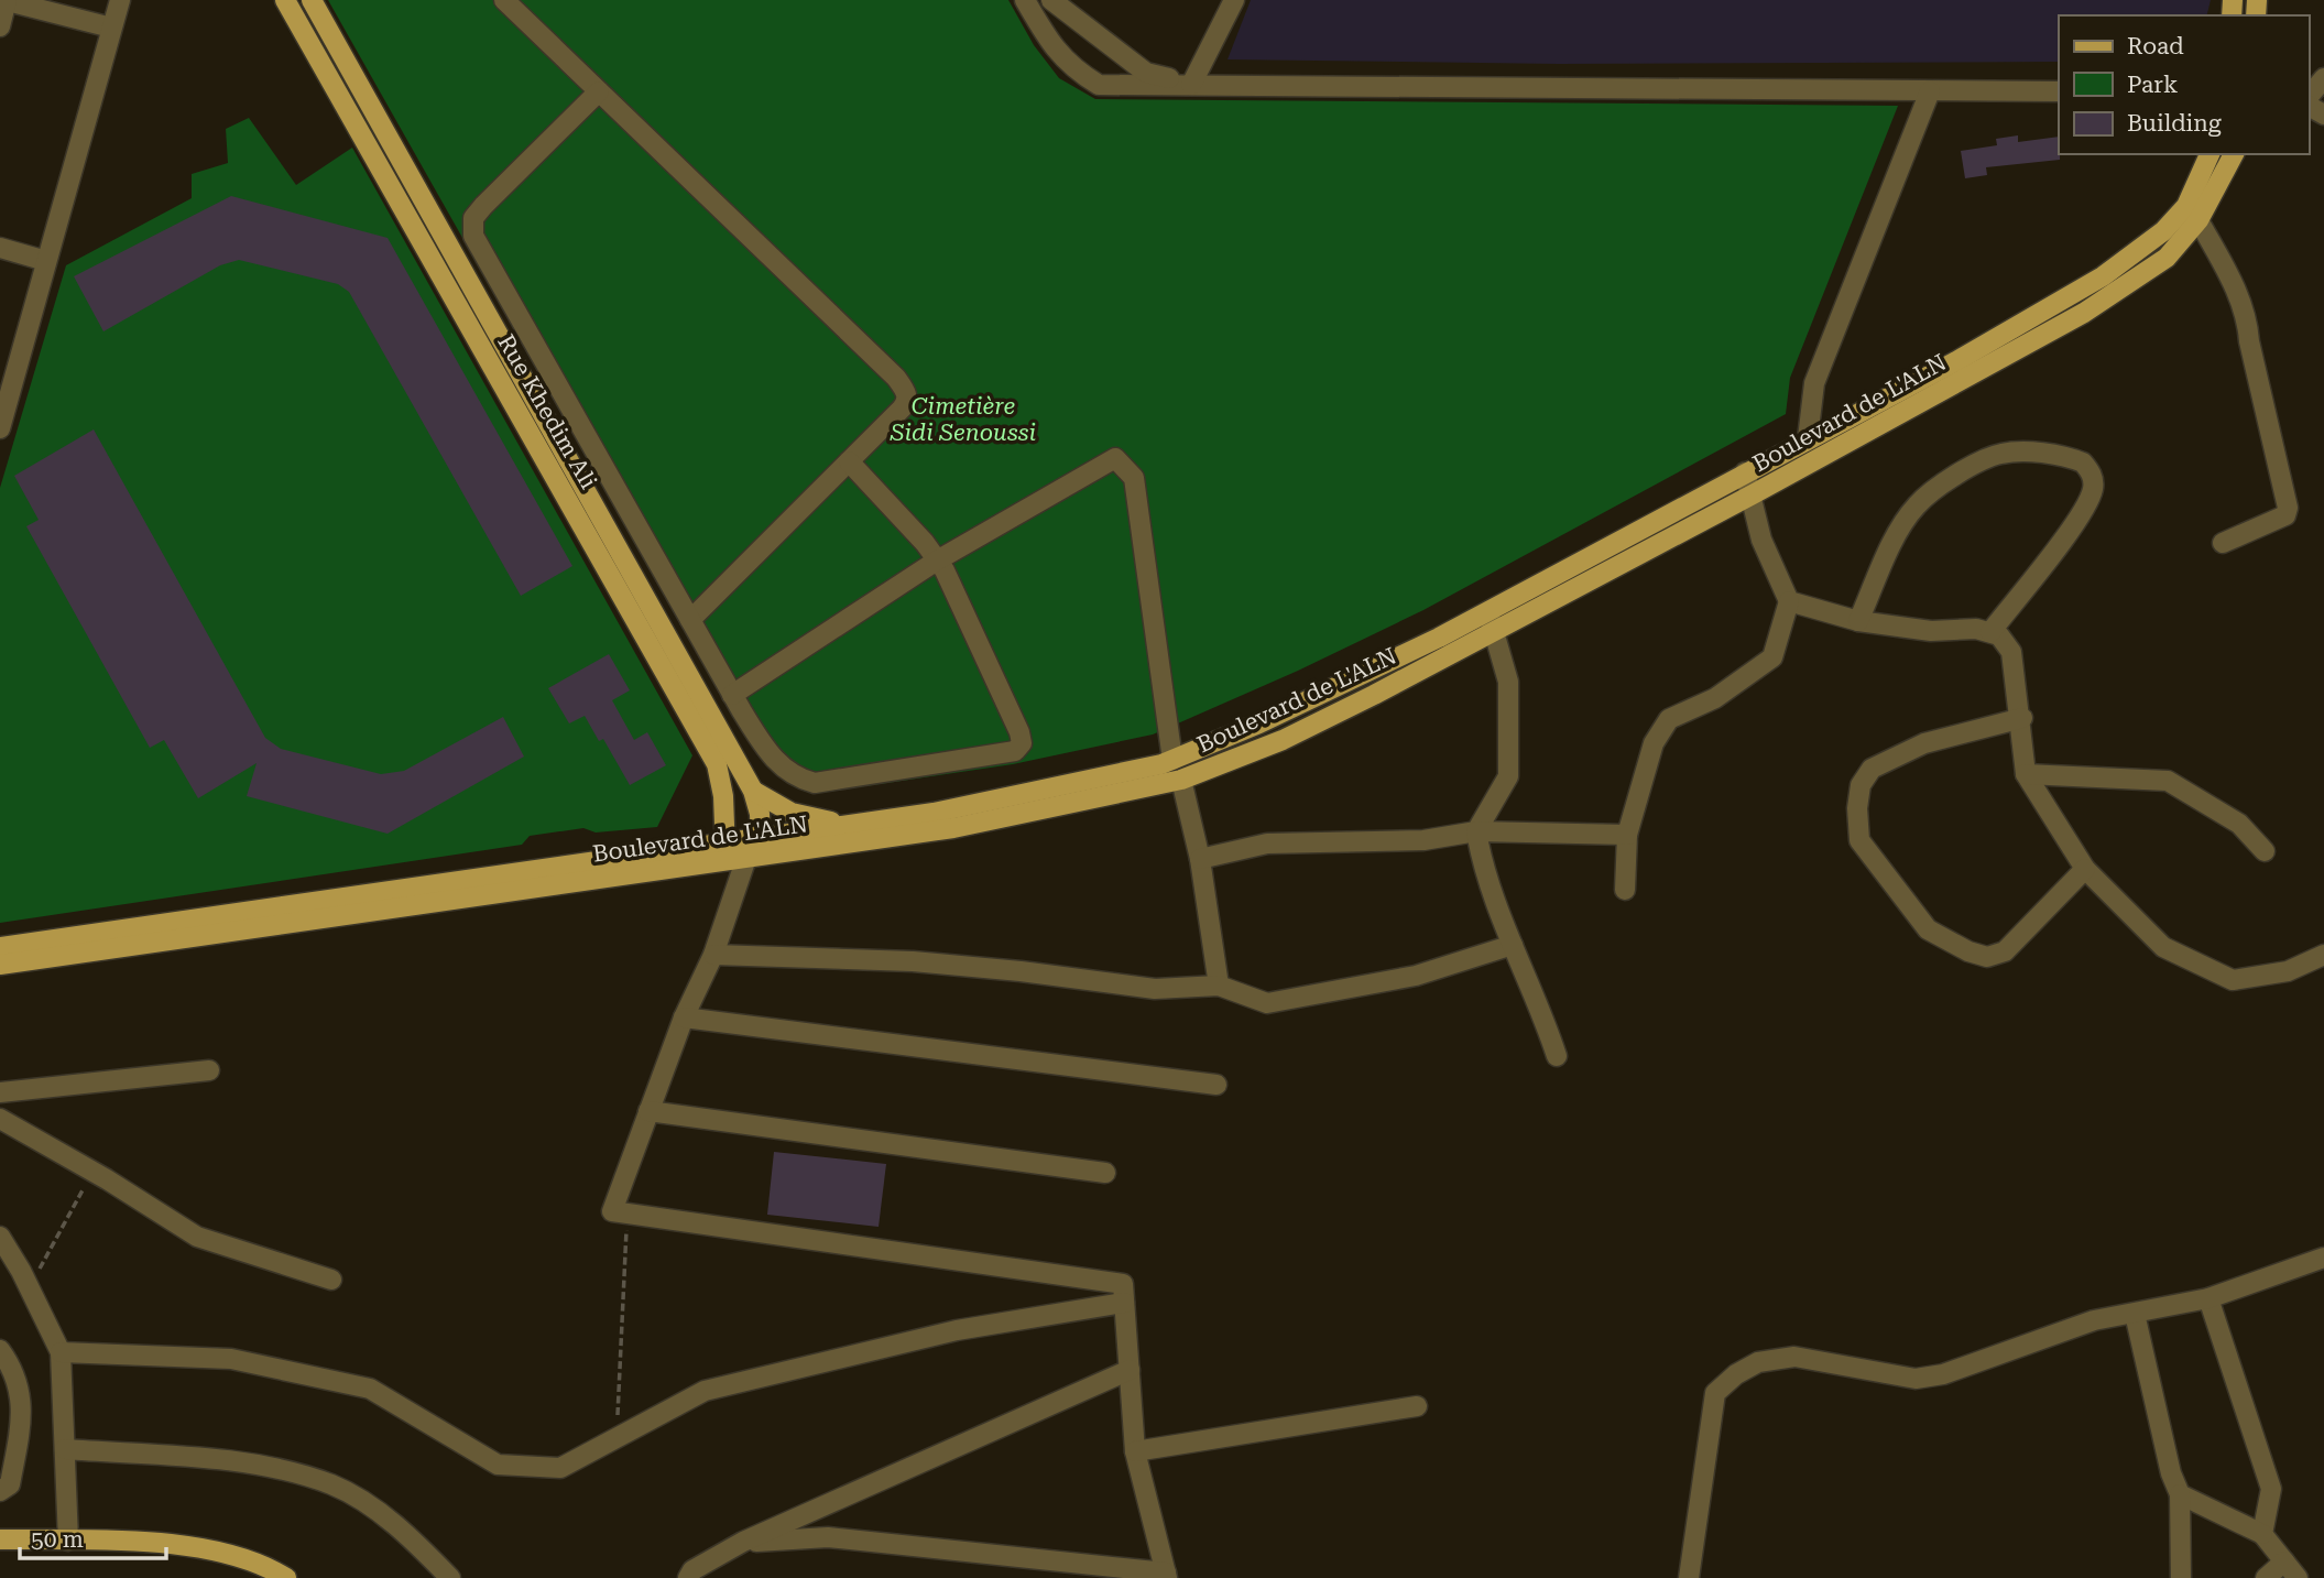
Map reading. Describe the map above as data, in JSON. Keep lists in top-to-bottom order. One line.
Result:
{"streets":{"main road":["Rue Khedim Ali","Boulevard de L'ALN"]},"crossings":[["Rue Khedim Ali","Boulevard de L'ALN"]],"parks":["Cimetière Sidi Senoussi"],"legend":["Road","Park","Building"],"scale_bar":"50 m"}
